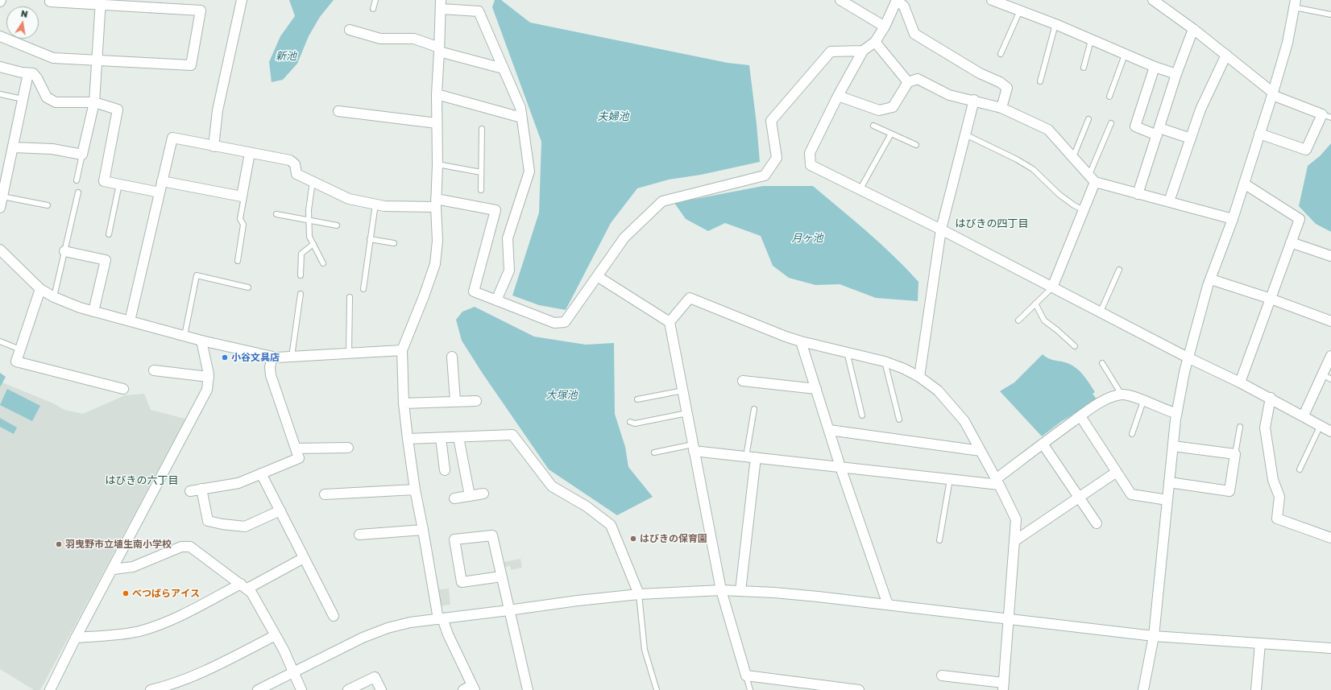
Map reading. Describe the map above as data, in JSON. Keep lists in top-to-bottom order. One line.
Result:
{"districts":["はびきの四丁目","はびきの六丁目"],"water":["新池","夫婦池","月ヶ池","大塚池"],"places":["小谷文具店","はびきの保育園","羽曳野市立埴生南小学校","べつばらアイス"],"north":"top"}
